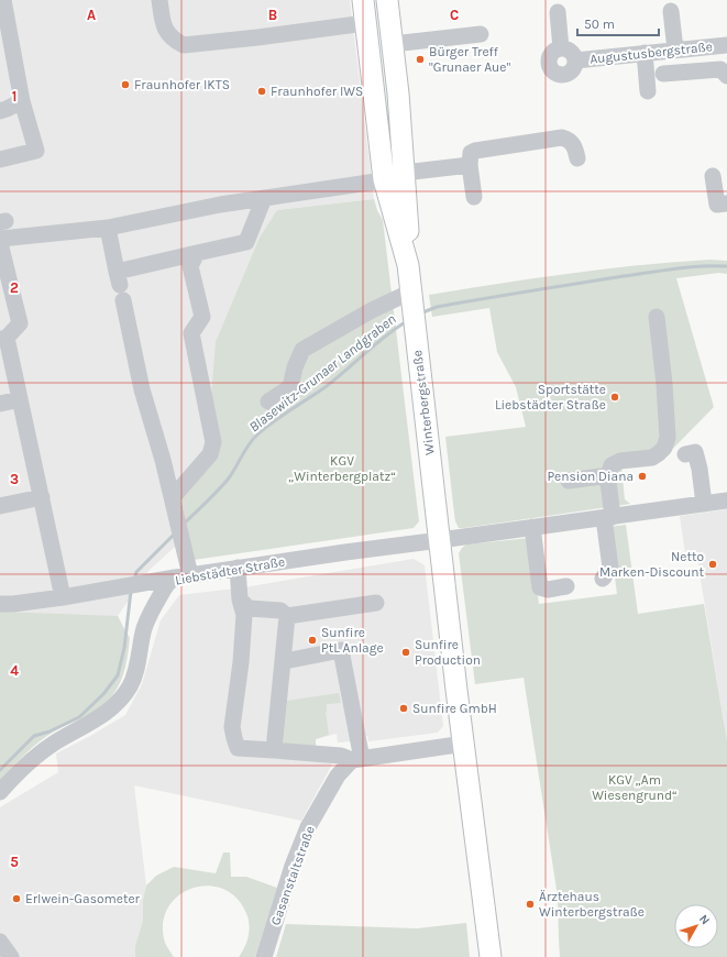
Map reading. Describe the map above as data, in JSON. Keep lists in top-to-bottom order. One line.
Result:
{"streets":{"main road":["Winterbergstraße"],"street":["Augustusbergstraße","Liebstädter Straße","Gasanstaltstraße"]},"crossings":[["Winterbergstraße","Liebstädter Straße"]],"water":["Blasewitz‐Grunaer Landgraben"],"parks":["KGV „Winterbergplatz“","KGV „Am Wiesengrund“"],"places":["Bürger Treff \"Grunaer Aue\"","Fraunhofer IKTS","Fraunhofer IWS","Sportstätte Liebstädter Straße","Pension Diana","Netto Marken-Discount","Sunfire PtL Anlage","Sunfire Production","Sunfire GmbH","Erlwein-Gasometer","Ärztehaus Winterbergstraße"],"scale_bar":"50 m","north":"top right","grid":{"columns":["A","B","C"],"rows":["1","2","3","4","5"]}}
